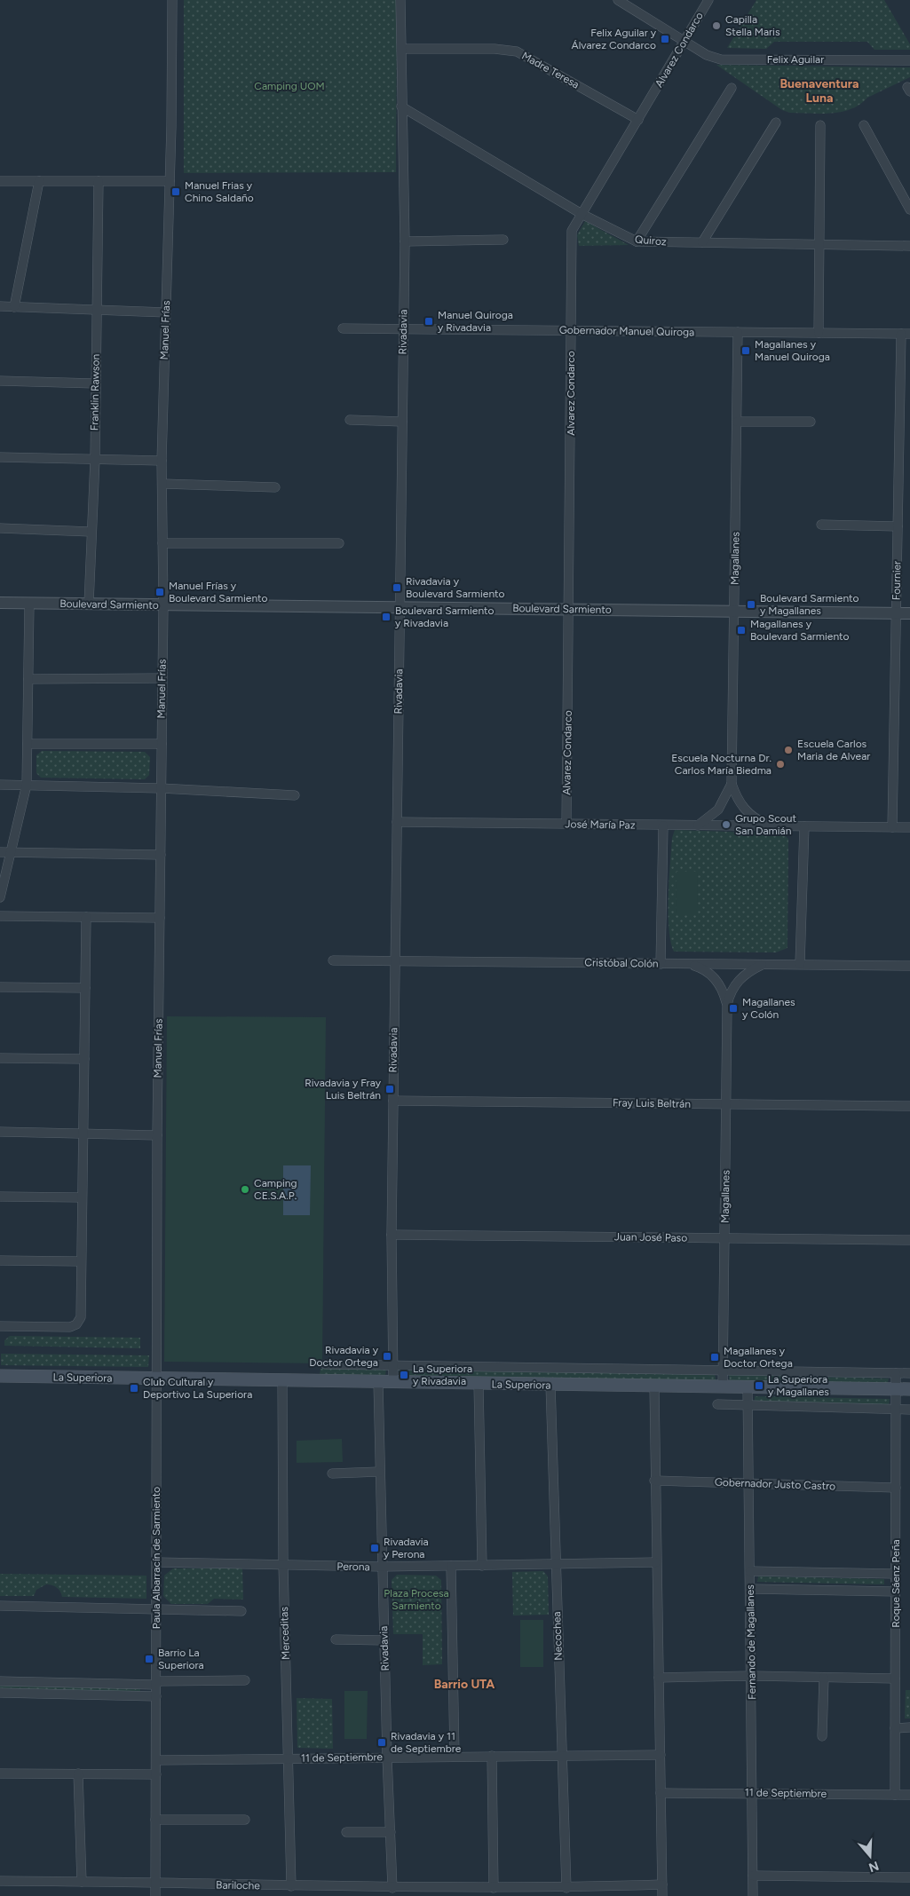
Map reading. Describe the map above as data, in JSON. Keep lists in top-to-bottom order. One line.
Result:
{"streets":{"main road":["La Superiora"],"street":["Alvarez Condarco","Felix Aguilar","Madre Teresa","Quiroz","Manuel Frías","Gobernador Manuel Quiroga","Rivadavia","Franklin Rawson","Magallanes","Fournier","Boulevard Sarmiento","José María Paz","Cristóbal Colón","Fray Luis Beltrán","Juan José Paso","Gobernador Justo Castro","Paula Albarracín de Sarmiento","Perona","Roque Sáenz Peña","Merceditas","Necochea","Fernando de Magallanes","11 de Septiembre","Bariloche"]},"crossings":[["Alvarez Condarco","Felix Aguilar"],["Alvarez Condarco","Madre Teresa"],["Alvarez Condarco","Quiroz"],["Alvarez Condarco","Gobernador Manuel Quiroga"],["Alvarez Condarco","Boulevard Sarmiento"],["Alvarez Condarco","José María Paz"],["Madre Teresa","Rivadavia"],["Quiroz","Rivadavia"],["Manuel Frías","Boulevard Sarmiento"],["Manuel Frías","La Superiora"],["Manuel Frías","Paula Albarracín de Sarmiento"],["Gobernador Manuel Quiroga","Rivadavia"],["Gobernador Manuel Quiroga","Magallanes"],["Gobernador Manuel Quiroga","Fournier"],["Rivadavia","Boulevard Sarmiento"],["Rivadavia","José María Paz"],["Rivadavia","Cristóbal Colón"],["Rivadavia","Fray Luis Beltrán"],["Rivadavia","Juan José Paso"],["Rivadavia","La Superiora"],["Rivadavia","Perona"],["Rivadavia","11 de Septiembre"],["Rivadavia","Bariloche"],["Franklin Rawson","Boulevard Sarmiento"],["Magallanes","Boulevard Sarmiento"],["Magallanes","Cristóbal Colón"],["Magallanes","Fray Luis Beltrán"],["Magallanes","Juan José Paso"],["Magallanes","La Superiora"],["Fournier","Boulevard Sarmiento"],["Fournier","José María Paz"],["La Superiora","Paula Albarracín de Sarmiento"],["La Superiora","Roque Sáenz Peña"],["La Superiora","Merceditas"],["La Superiora","Necochea"],["La Superiora","Fernando de Magallanes"],["Gobernador Justo Castro","Roque Sáenz Peña"],["Gobernador Justo Castro","Fernando de Magallanes"],["Paula Albarracín de Sarmiento","Perona"],["Paula Albarracín de Sarmiento","11 de Septiembre"],["Paula Albarracín de Sarmiento","Bariloche"],["Perona","Merceditas"],["Perona","Necochea"],["Roque Sáenz Peña","11 de Septiembre"],["Merceditas","11 de Septiembre"],["Merceditas","Bariloche"],["Necochea","11 de Septiembre"],["Necochea","Bariloche"],["Fernando de Magallanes","11 de Septiembre"]],"districts":["Buenaventura Luna","Barrio UTA"],"parks":["Camping UOM","Plaza Procesa Sarmiento"],"places":{"other":["Capilla Stella Maris","Escuela Carlos Maria de Alvear","Escuela Nocturna Dr. Carlos María Biedma","Grupo Scout San Damián","Camping CE.S.A.P."],"transit":["Felix Aguilar y Álvarez Condarco","Manuel Frias y Chino Saldaño","Manuel Quiroga y Rivadavia","Magallanes y Manuel Quiroga","Rivadavia y Boulevard Sarmiento","Manuel Frías y Boulevard Sarmiento","Boulevard Sarmiento y Magallanes","Boulevard Sarmiento y Rivadavia","Magallanes y Boulevard Sarmiento","Magallanes y Colón","Rivadavia y Fray Luis Beltrán","Rivadavia y Doctor Ortega","Magallanes y Doctor Ortega","La Superiora y Rivadavia","La Superiora y Magallanes","Club Cultural y Deportivo La Superiora","Rivadavia y Perona","Barrio La Superiora","Rivadavia y 11 de Septiembre"]},"north":"bottom"}
